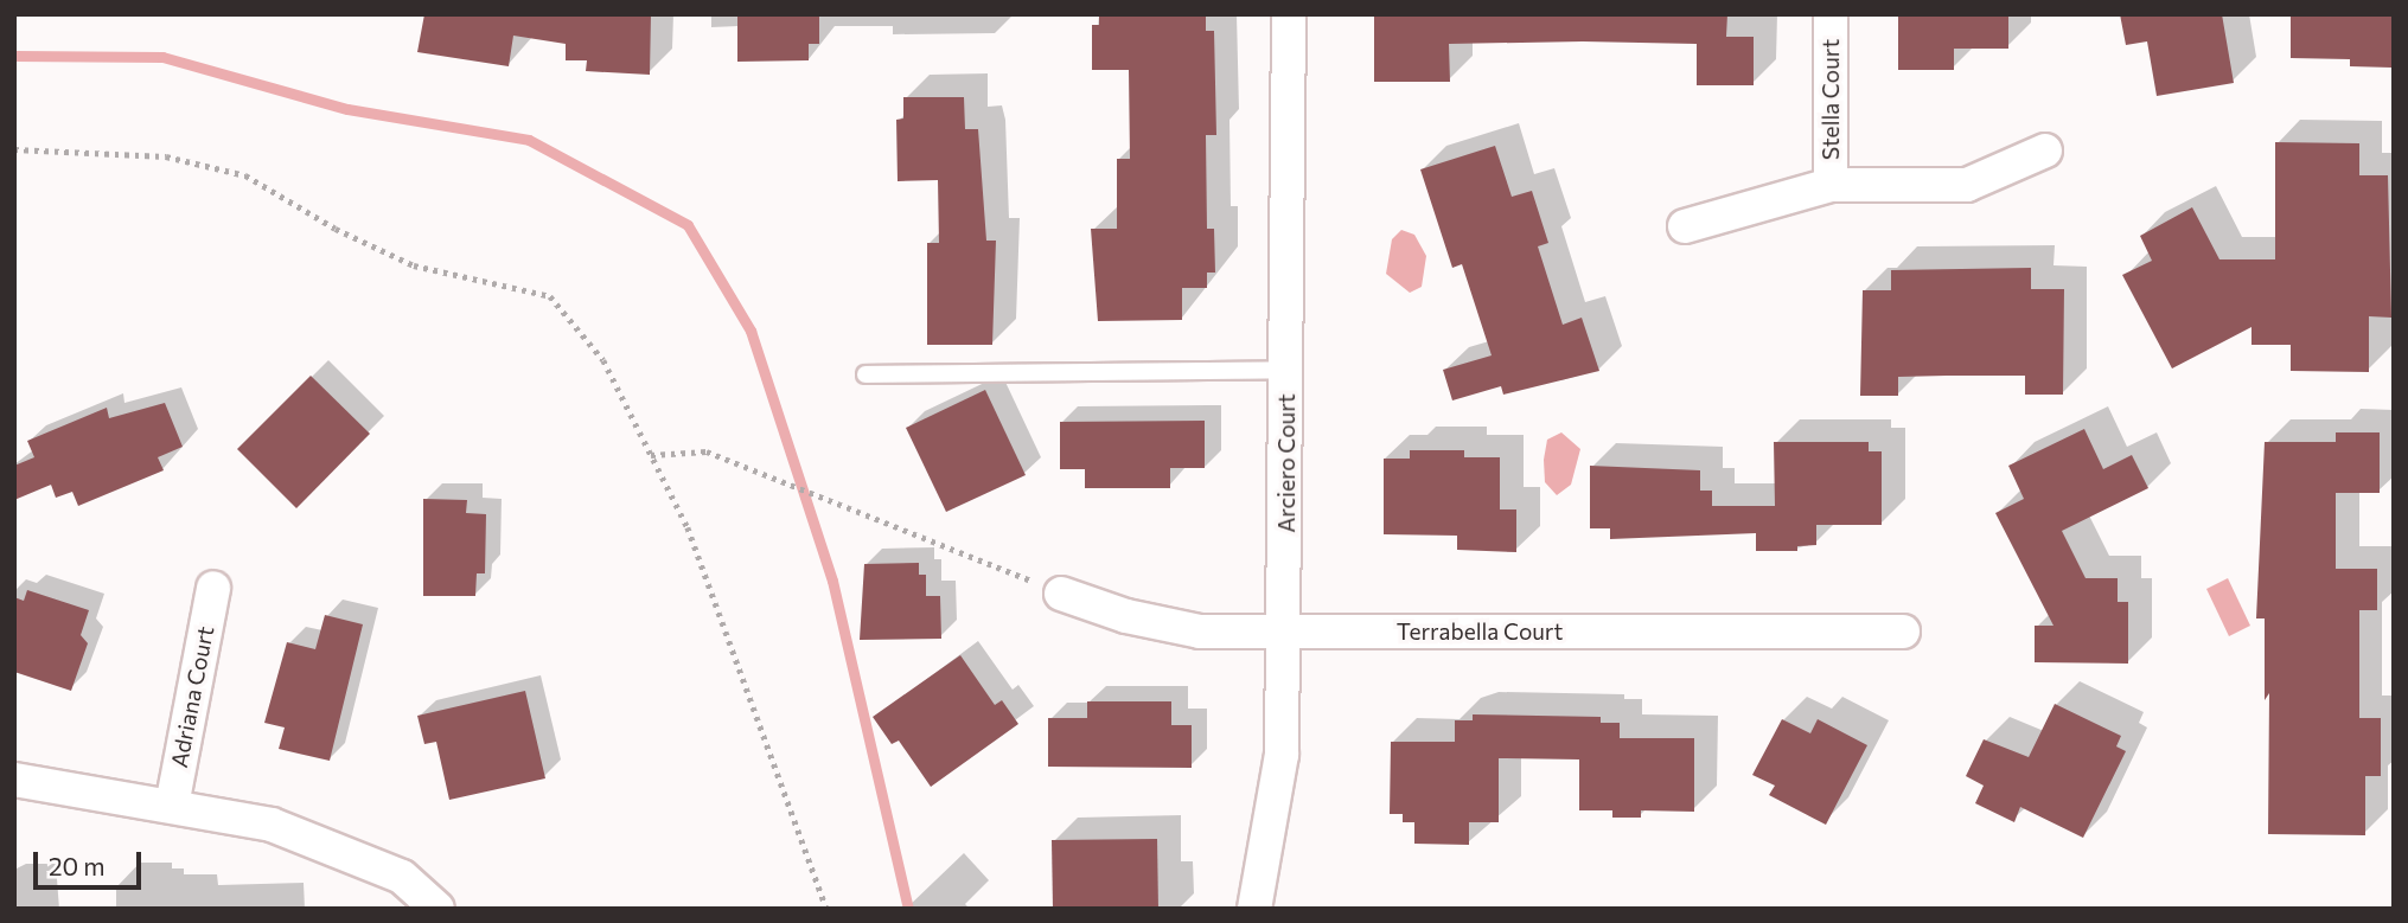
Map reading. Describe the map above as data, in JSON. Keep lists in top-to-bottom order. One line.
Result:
{"streets":{"street":["Stella Court","Arciero Court","Terrabella Court","Adriana Court"]},"crossings":[["Arciero Court","Terrabella Court"]],"scale_bar":"20 m"}
